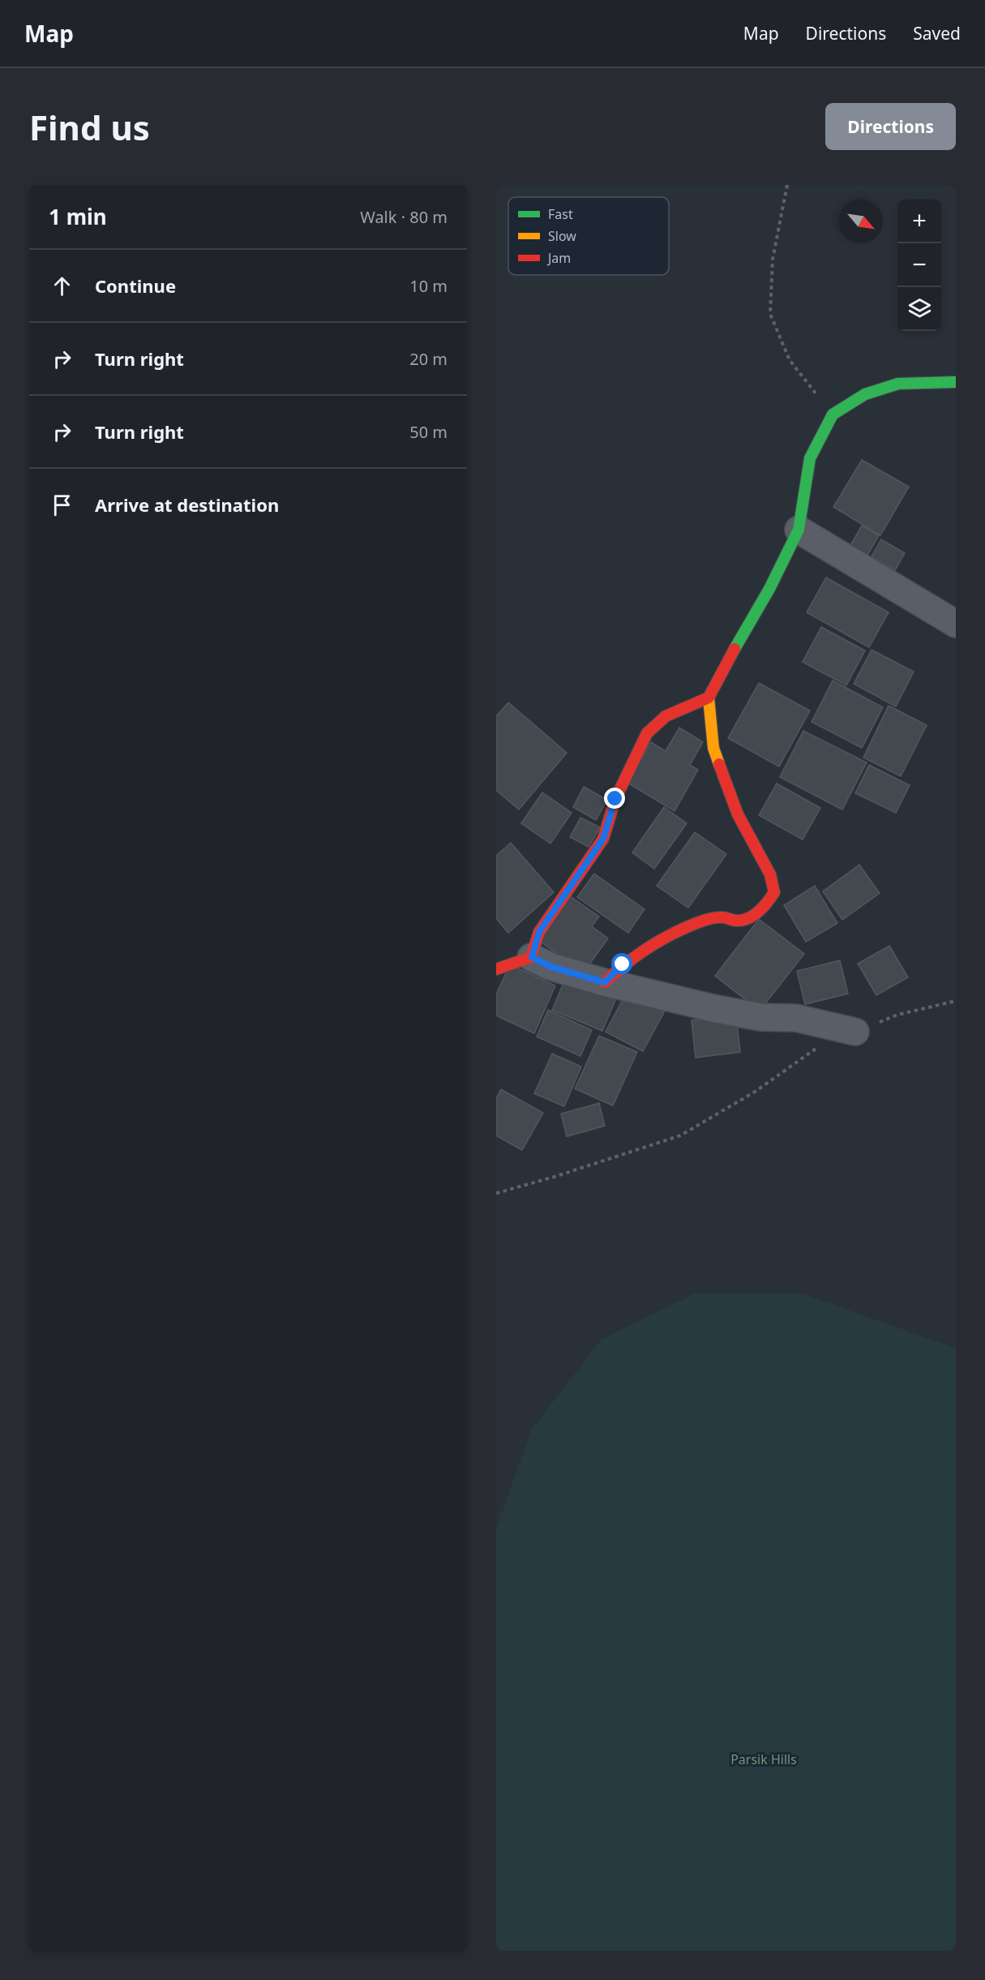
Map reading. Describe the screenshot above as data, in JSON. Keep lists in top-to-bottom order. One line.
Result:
{"parks":["Parsik Hills"],"legend":["Fast","Slow","Jam"],"north":"bottom right","page":{"header":"Map","nav":["Map","Directions","Saved"],"buttons":"Directions","title":"Find us","heading":["1 min","Walk · 80 m"],"map_buttons":["+","−"],"list":[["Continue","10 m"],["Turn right","20 m"],["Turn right","50 m"],"Arrive at destination"]}}
